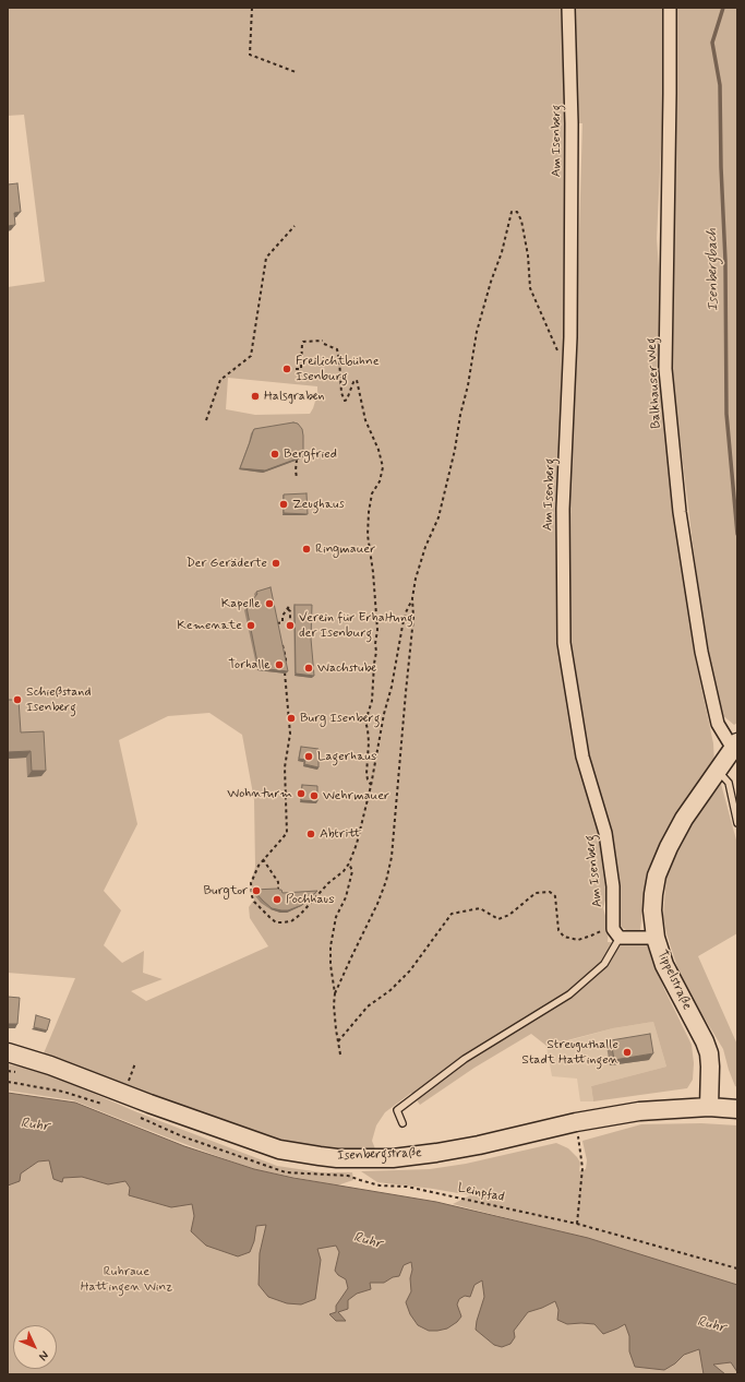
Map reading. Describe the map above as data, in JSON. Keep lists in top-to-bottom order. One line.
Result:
{"streets":{"main road":["Tippelstraße","Isenbergstraße"],"street":["Am Isenberg","Balkhauser Weg"],"path":["Leinpfad"]},"crossings":[["Balkhauser Weg","Tippelstraße"],["Tippelstraße","Isenbergstraße"]],"water":["Isenbergbach","Ruhr"],"parks":["Ruhraue Hattingen Winz"],"places":["Freilichtbühne Isenburg","Halsgraben","Bergfried","Zeughaus","Ringmauer","Der Geräderte","Kapelle","Kemenate","Verein für Erhaltung der Isenburg","Torhalle","Wachstube","Schießstand Isenberg","Burg Isenberg","Lagerhaus","Wohnturm","Wehrmauer","Abtritt","Burgtor","Pochhaus","Streuguthalle Stadt Hattingen"],"north":"bottom right"}
